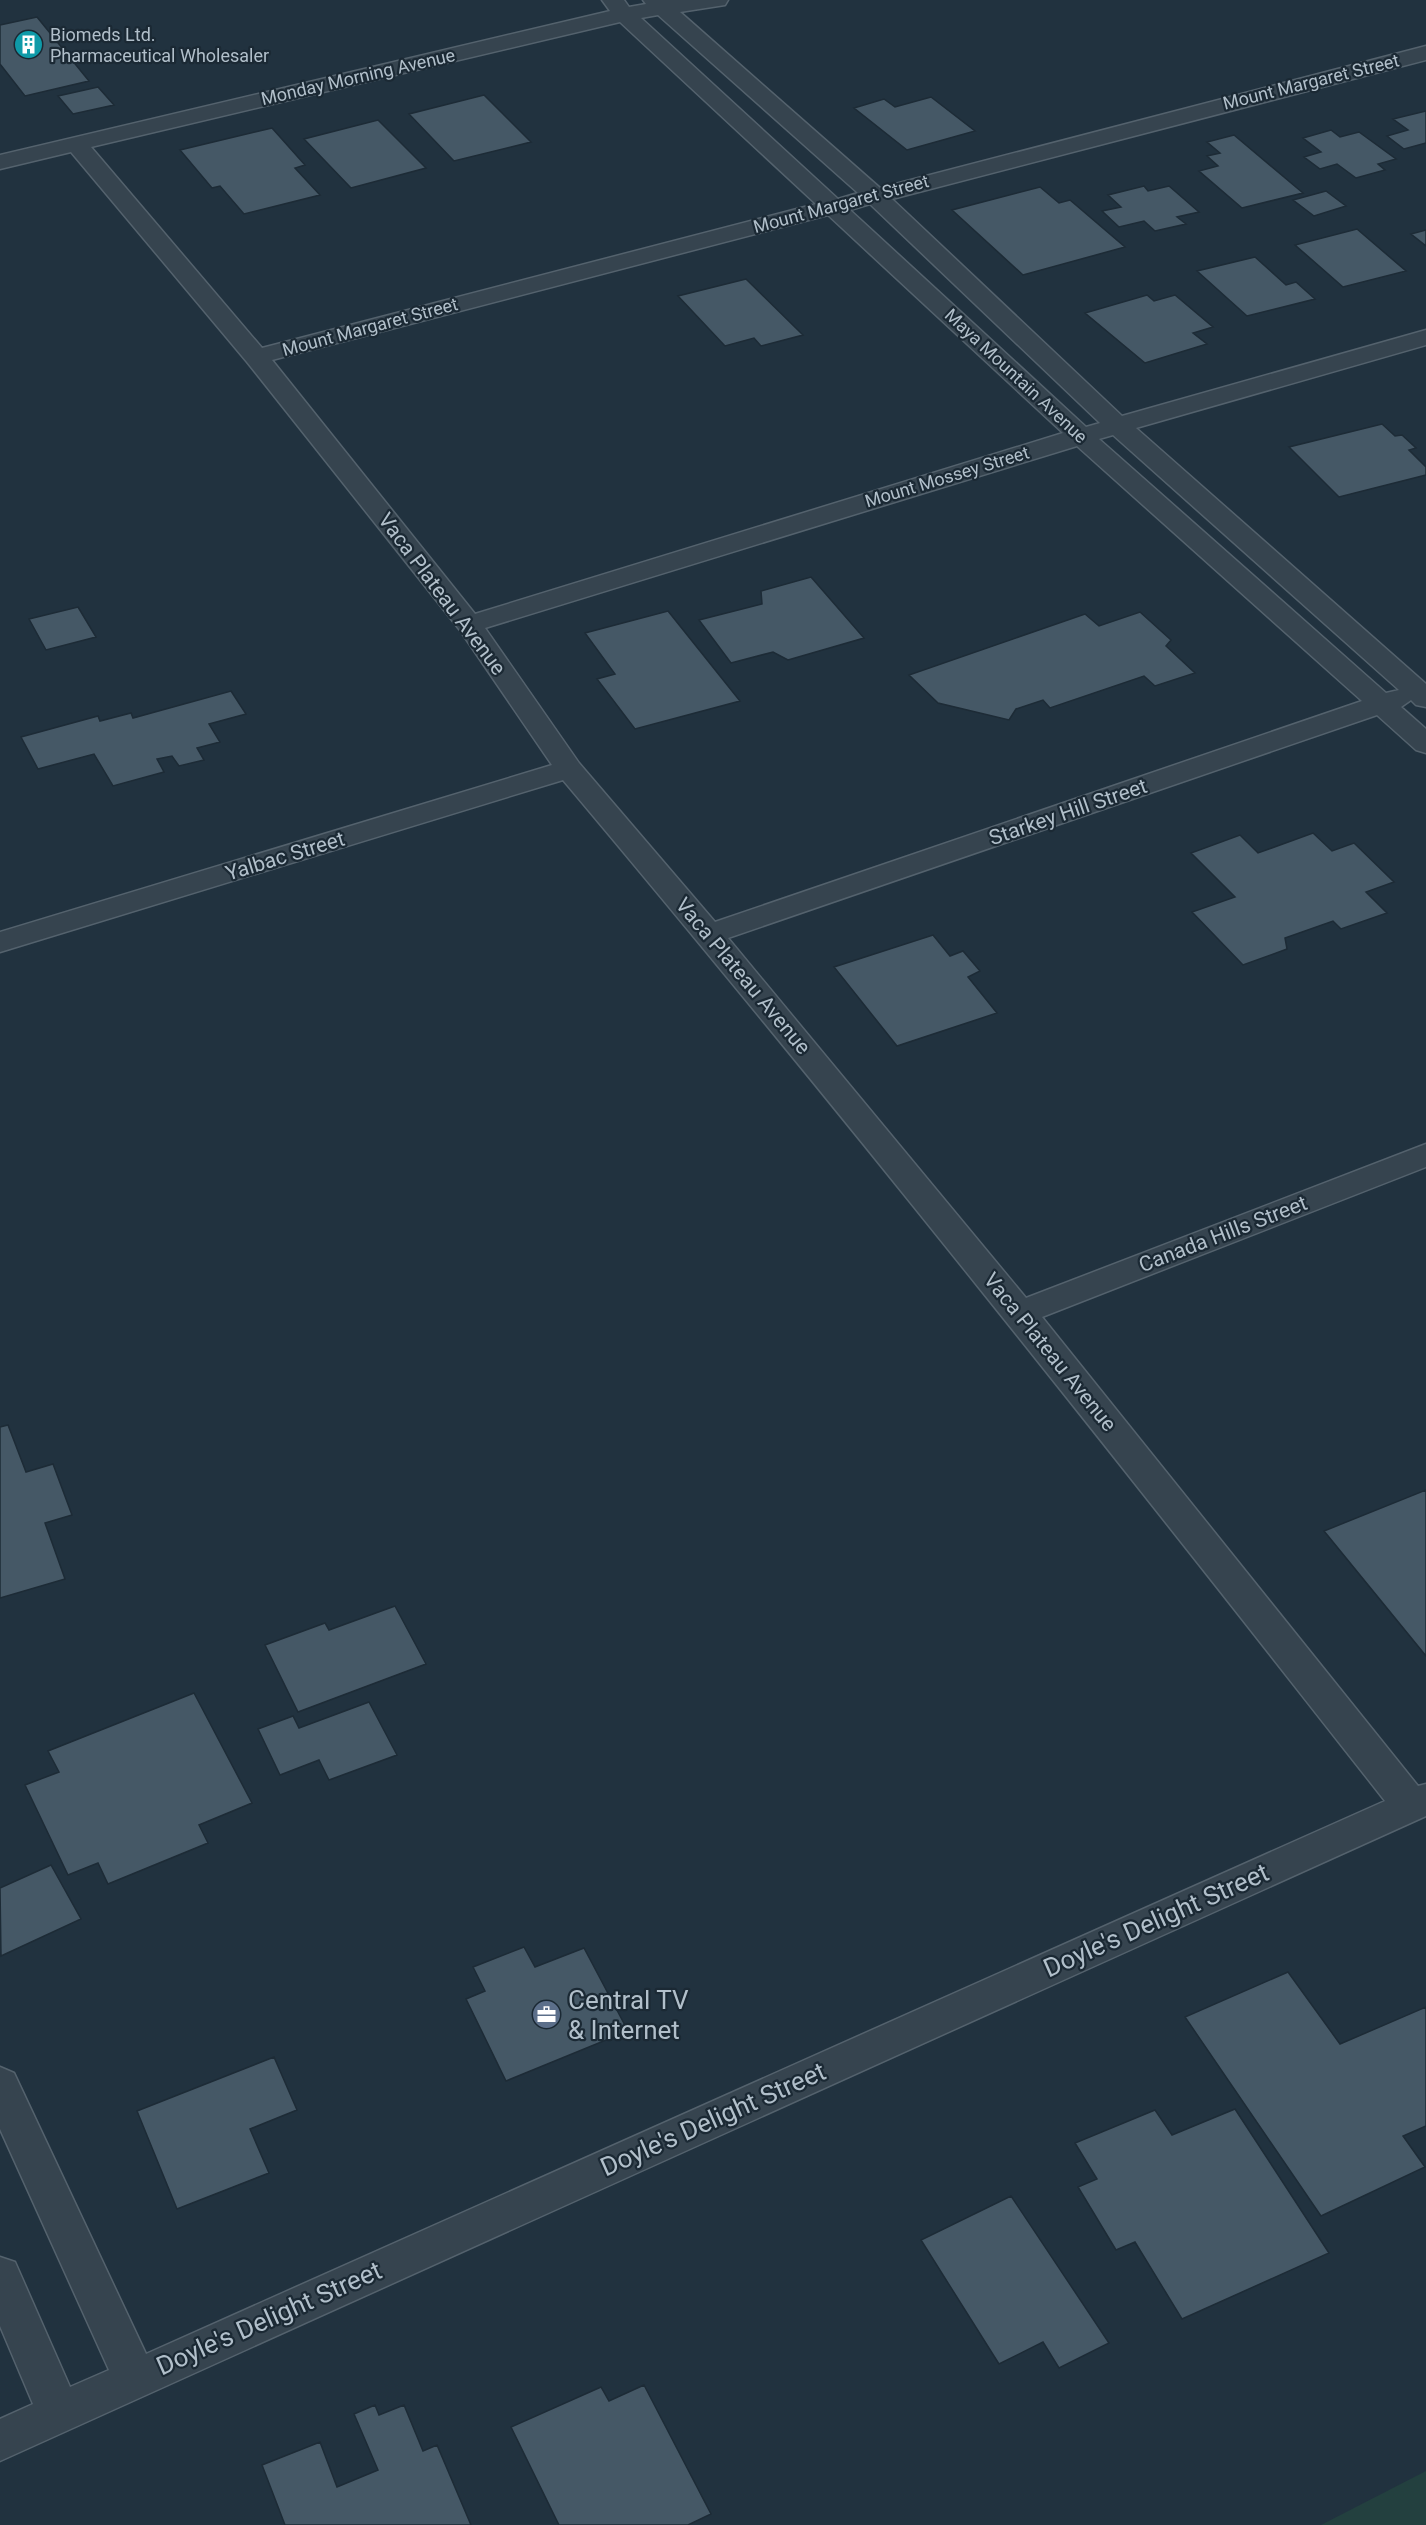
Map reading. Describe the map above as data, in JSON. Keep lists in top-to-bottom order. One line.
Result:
{"streets":{"street":["Monday Morning Avenue","Mount Margaret Street","Maya Mountain Avenue","Mount Mossey Street","Vaca Plateau Avenue","Starkey Hill Street","Yalbac Street","Canada Hills Street","Doyle's Delight Street"]},"crossings":[["Monday Morning Avenue","Maya Mountain Avenue"],["Monday Morning Avenue","Vaca Plateau Avenue"],["Mount Margaret Street","Maya Mountain Avenue"],["Mount Margaret Street","Vaca Plateau Avenue"],["Maya Mountain Avenue","Mount Mossey Street"],["Maya Mountain Avenue","Starkey Hill Street"],["Mount Mossey Street","Vaca Plateau Avenue"],["Vaca Plateau Avenue","Starkey Hill Street"],["Vaca Plateau Avenue","Yalbac Street"],["Vaca Plateau Avenue","Canada Hills Street"],["Vaca Plateau Avenue","Doyle's Delight Street"]],"places":{"building":["Biomeds Ltd. Pharmaceutical Wholesaler"],"office":["Central TV & Internet"]}}
